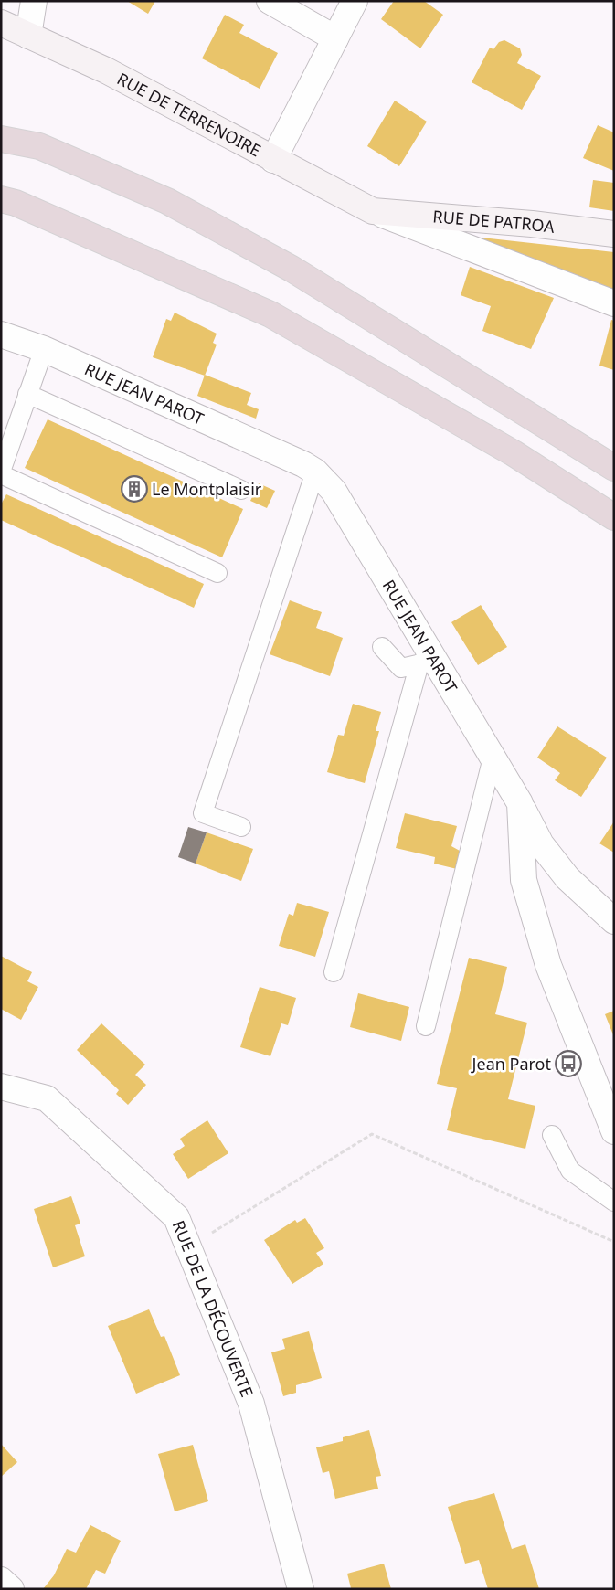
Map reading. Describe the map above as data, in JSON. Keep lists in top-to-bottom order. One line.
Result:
{"streets":{"street":["RUE DE TERRENOIRE","RUE DE PATROA","RUE JEAN PAROT","RUE DE LA DÉCOUVERTE"]},"crossings":[["RUE DE TERRENOIRE","RUE DE PATROA"]],"places":{"building":["Le Montplaisir"],"bus stop":["Jean Parot"]}}
